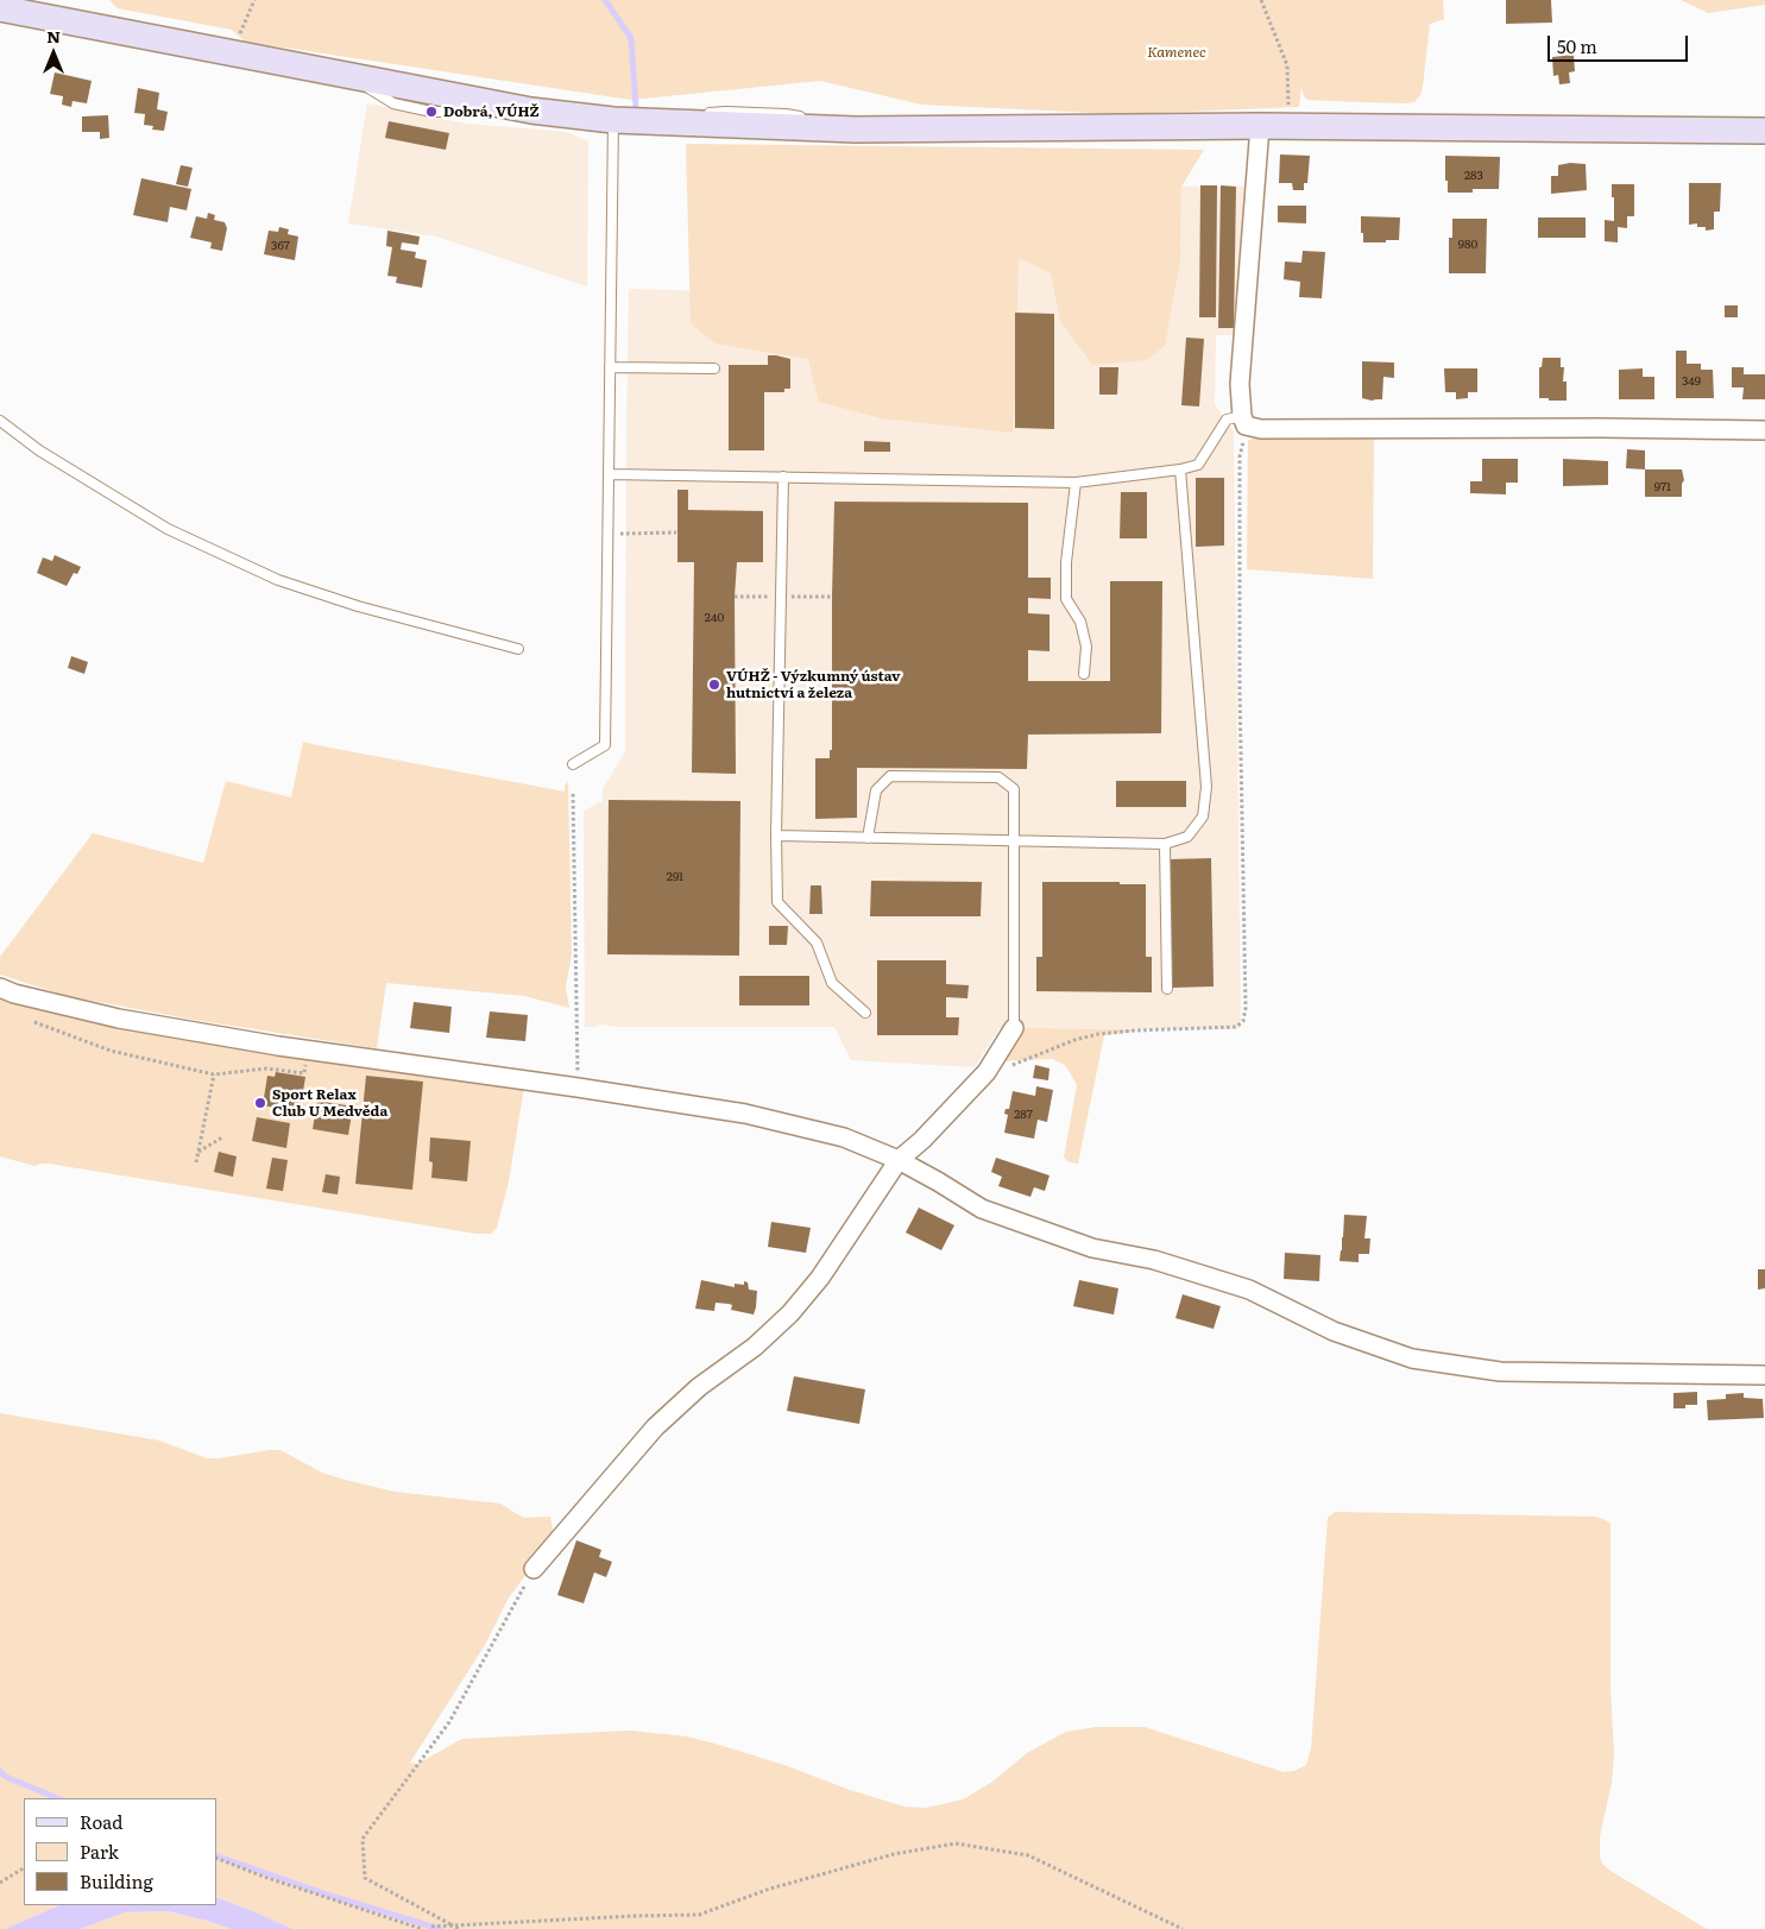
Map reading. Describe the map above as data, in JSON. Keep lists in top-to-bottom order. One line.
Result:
{"parks":["Kamenec"],"places":["Dobrá, VÚHŽ","VÚHŽ - Výzkumný ústav hutnictví a železa","Sport Relax Club U Medvěda"],"house_numbers":["283","980","367","349","971","240","291","287"],"legend":["Road","Park","Building"],"scale_bar":"50 m","north":"top"}
